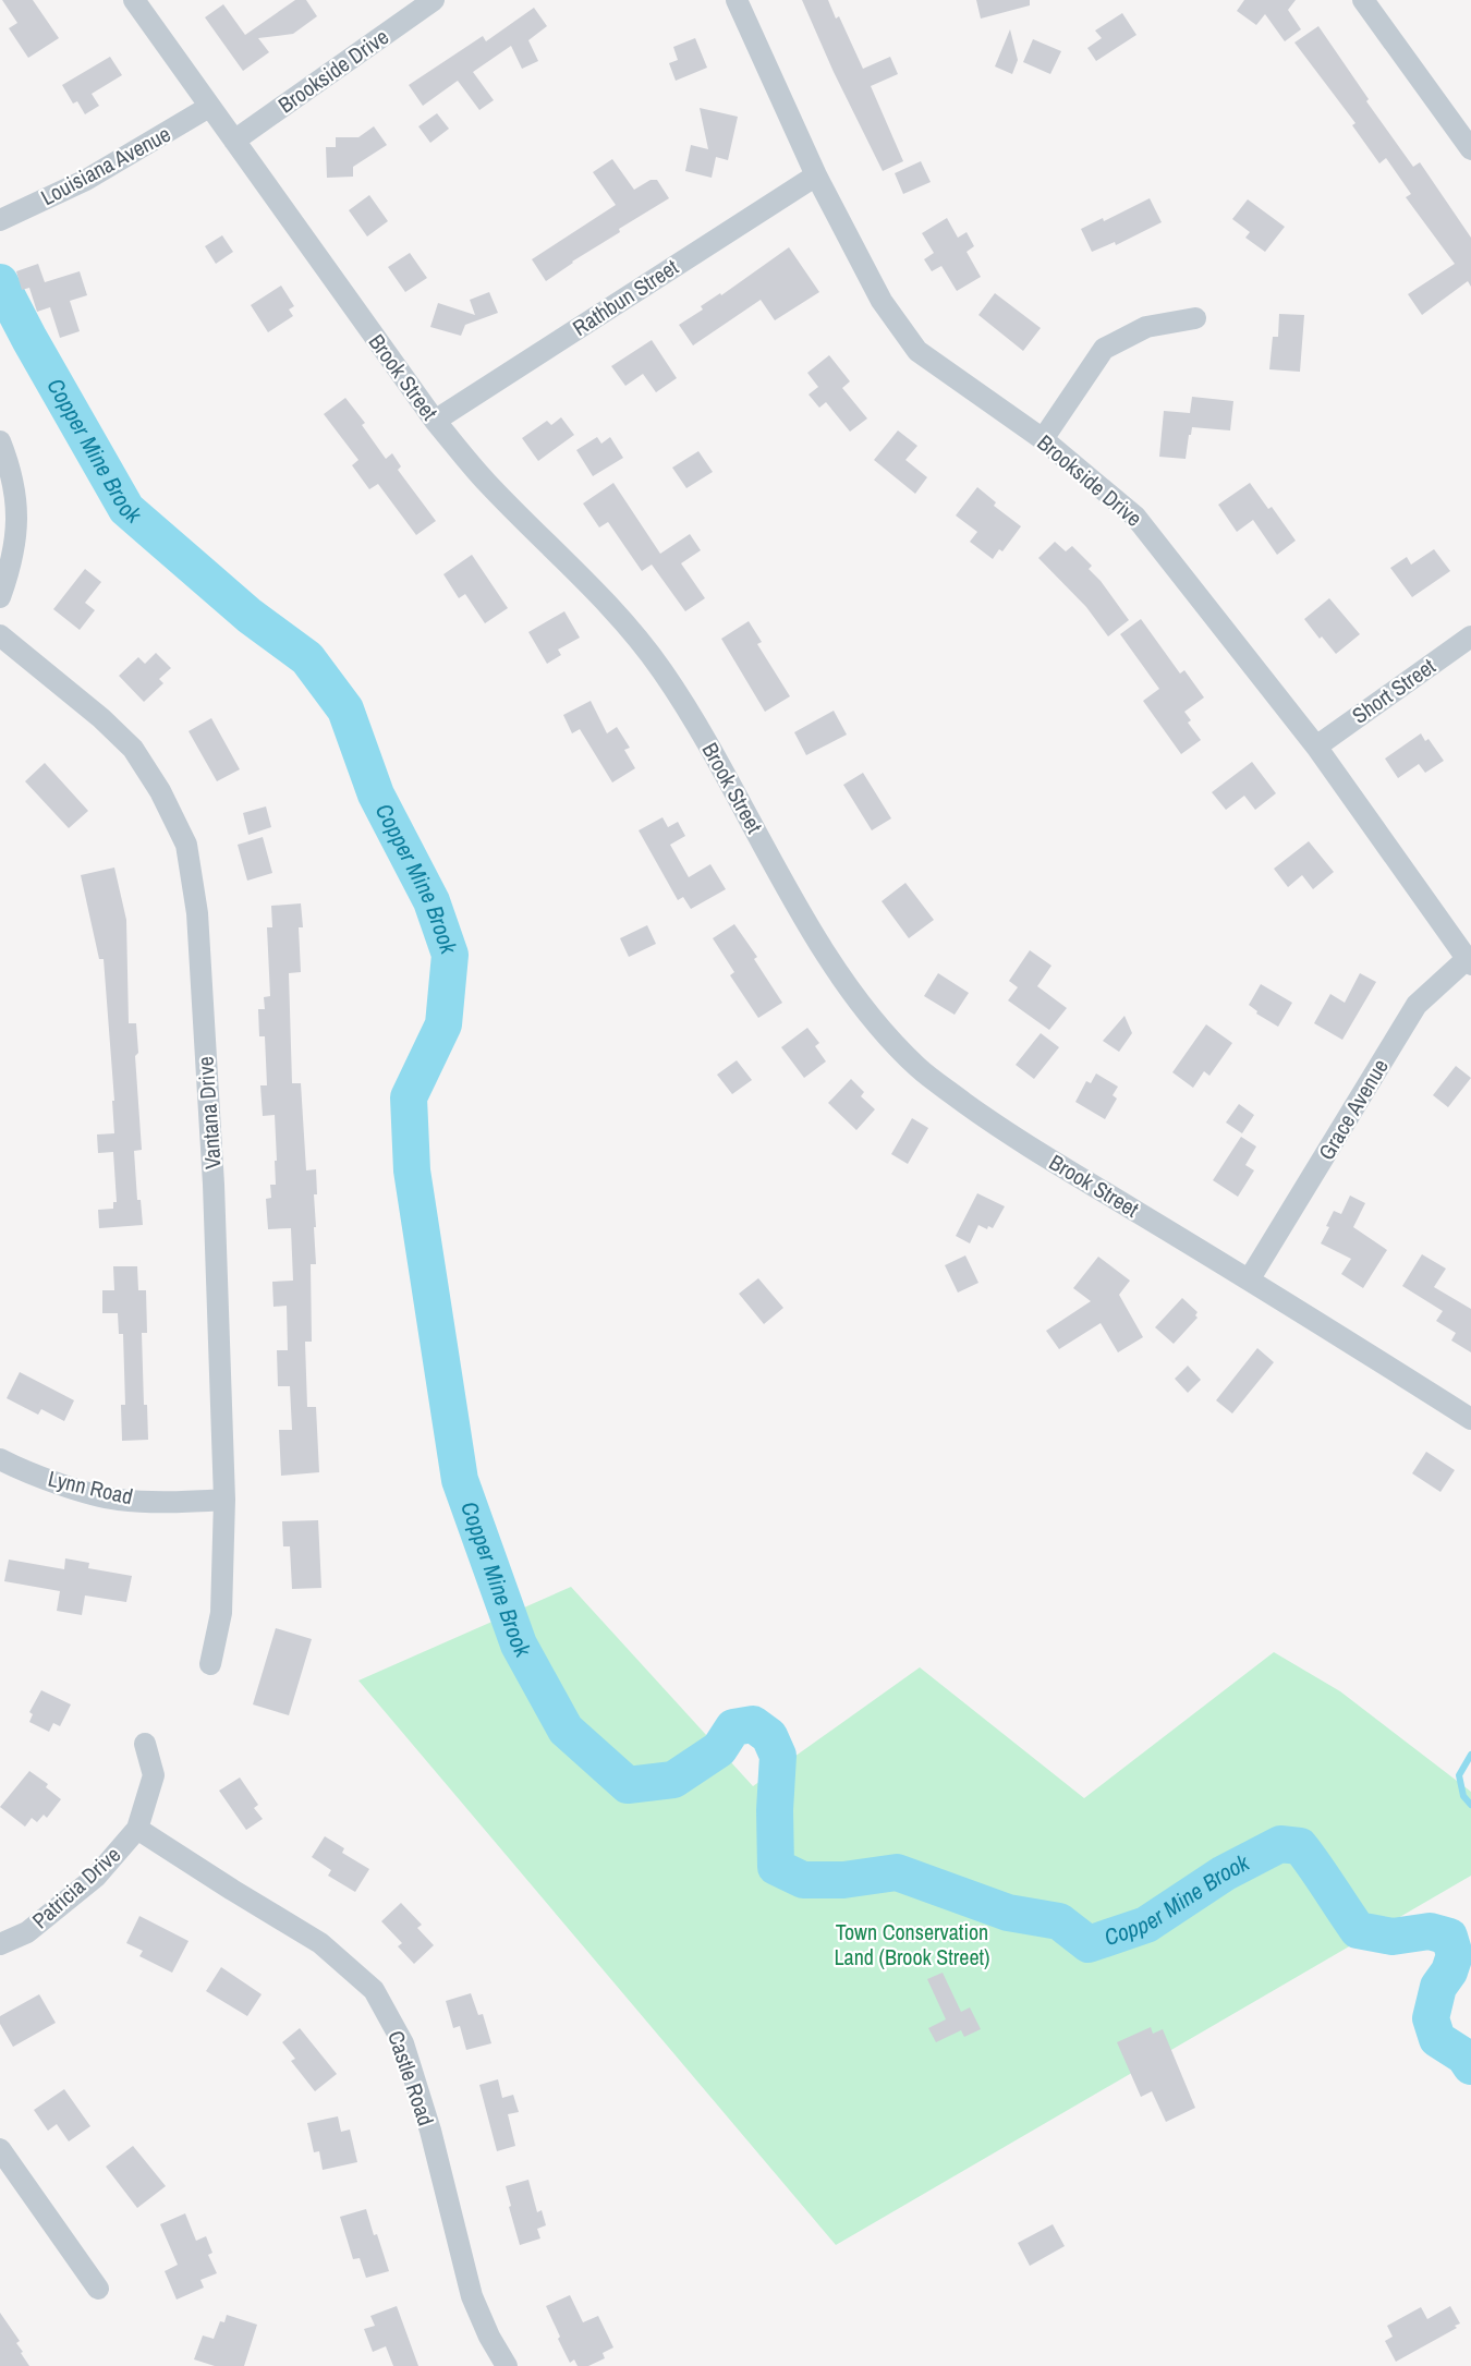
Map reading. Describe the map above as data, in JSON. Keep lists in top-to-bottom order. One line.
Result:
{"streets":{"street":["Brookside Drive","Louisiana Avenue","Rathbun Street","Brook Street","Short Street","Grace Avenue","Vantana Drive","Lynn Road","Patricia Drive","Castle Road"]},"crossings":[["Brookside Drive","Rathbun Street"],["Brookside Drive","Brook Street"],["Brookside Drive","Short Street"],["Brookside Drive","Grace Avenue"],["Louisiana Avenue","Brook Street"],["Rathbun Street","Brook Street"],["Brook Street","Grace Avenue"],["Vantana Drive","Lynn Road"],["Patricia Drive","Castle Road"]],"water":["Copper Mine Brook"],"parks":["Town Conservation Land (Brook Street)"]}
